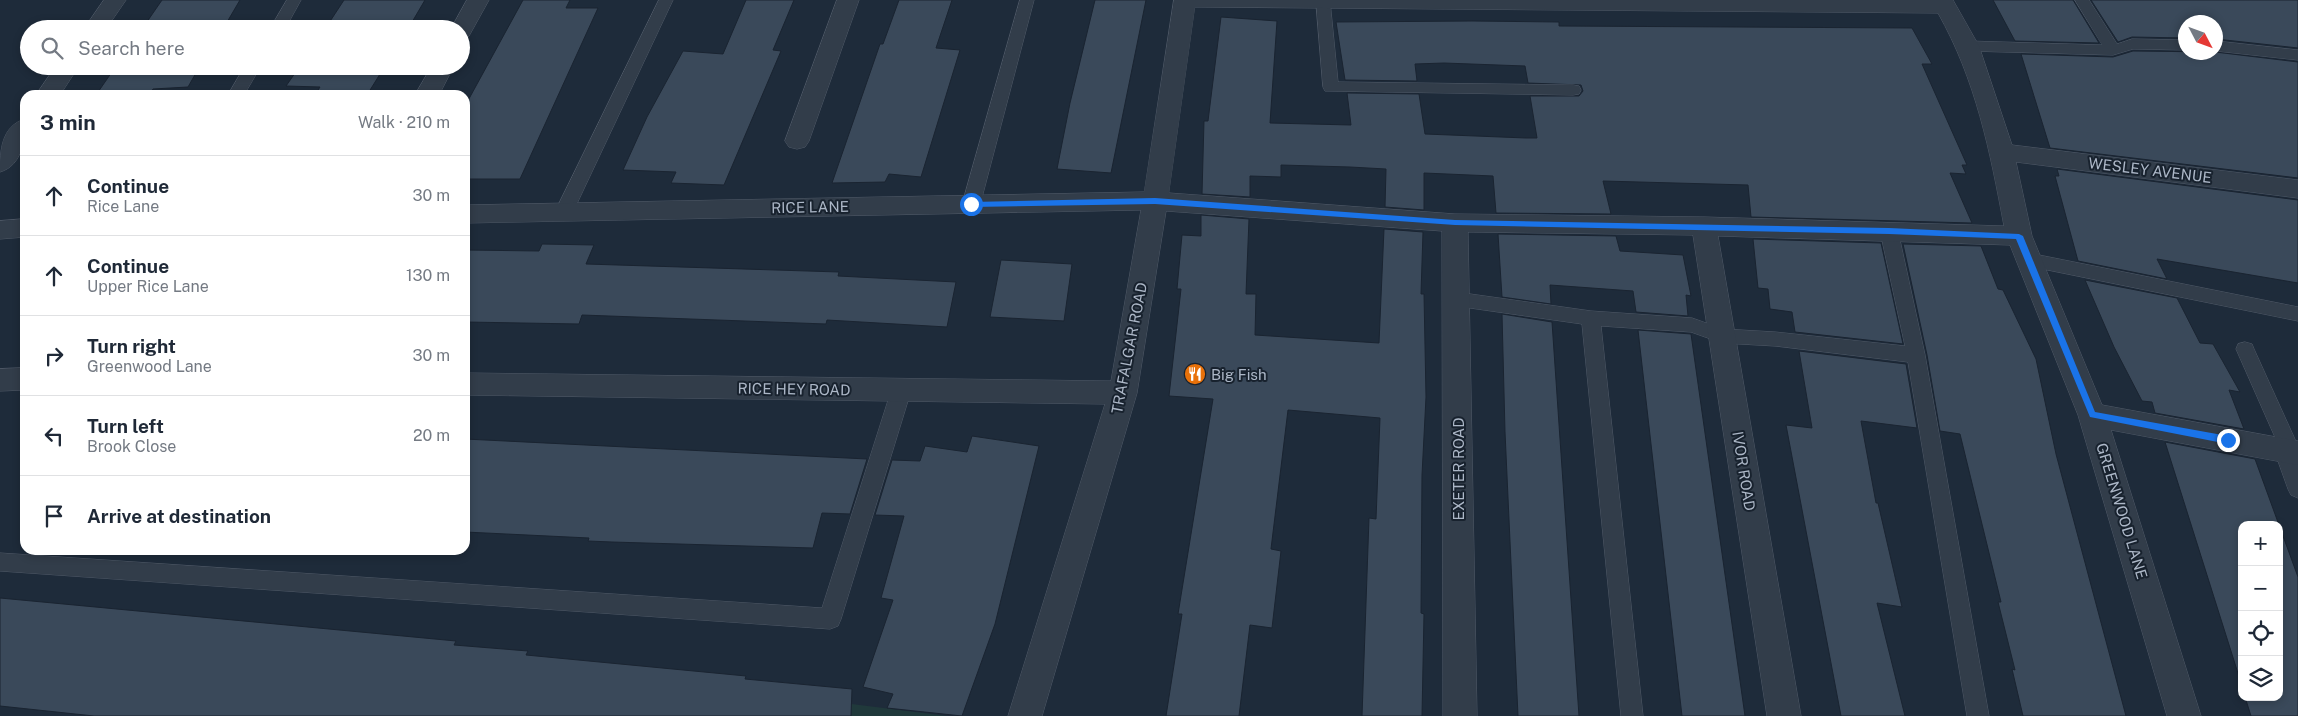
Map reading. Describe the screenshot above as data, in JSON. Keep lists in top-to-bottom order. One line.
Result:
{"streets":{"street":["WESLEY AVENUE","RICE LANE","TRAFALGAR ROAD","RICE HEY ROAD","EXETER ROAD","IVOR ROAD","GREENWOOD LANE"]},"crossings":[["WESLEY AVENUE","GREENWOOD LANE"],["RICE LANE","TRAFALGAR ROAD"],["RICE LANE","EXETER ROAD"],["RICE LANE","IVOR ROAD"],["RICE LANE","GREENWOOD LANE"],["TRAFALGAR ROAD","RICE HEY ROAD"]],"places":{"restaurant":["Big Fish"]},"north":"bottom right","page":{"search":"Search here","heading":["3 min","Walk · 210 m"],"list":[["Continue","Rice Lane","30 m"],["Continue","Upper Rice Lane","130 m"],["Turn right","Greenwood Lane","30 m"],["Turn left","Brook Close","20 m"],"Arrive at destination"],"map_buttons":["+","−"]}}
